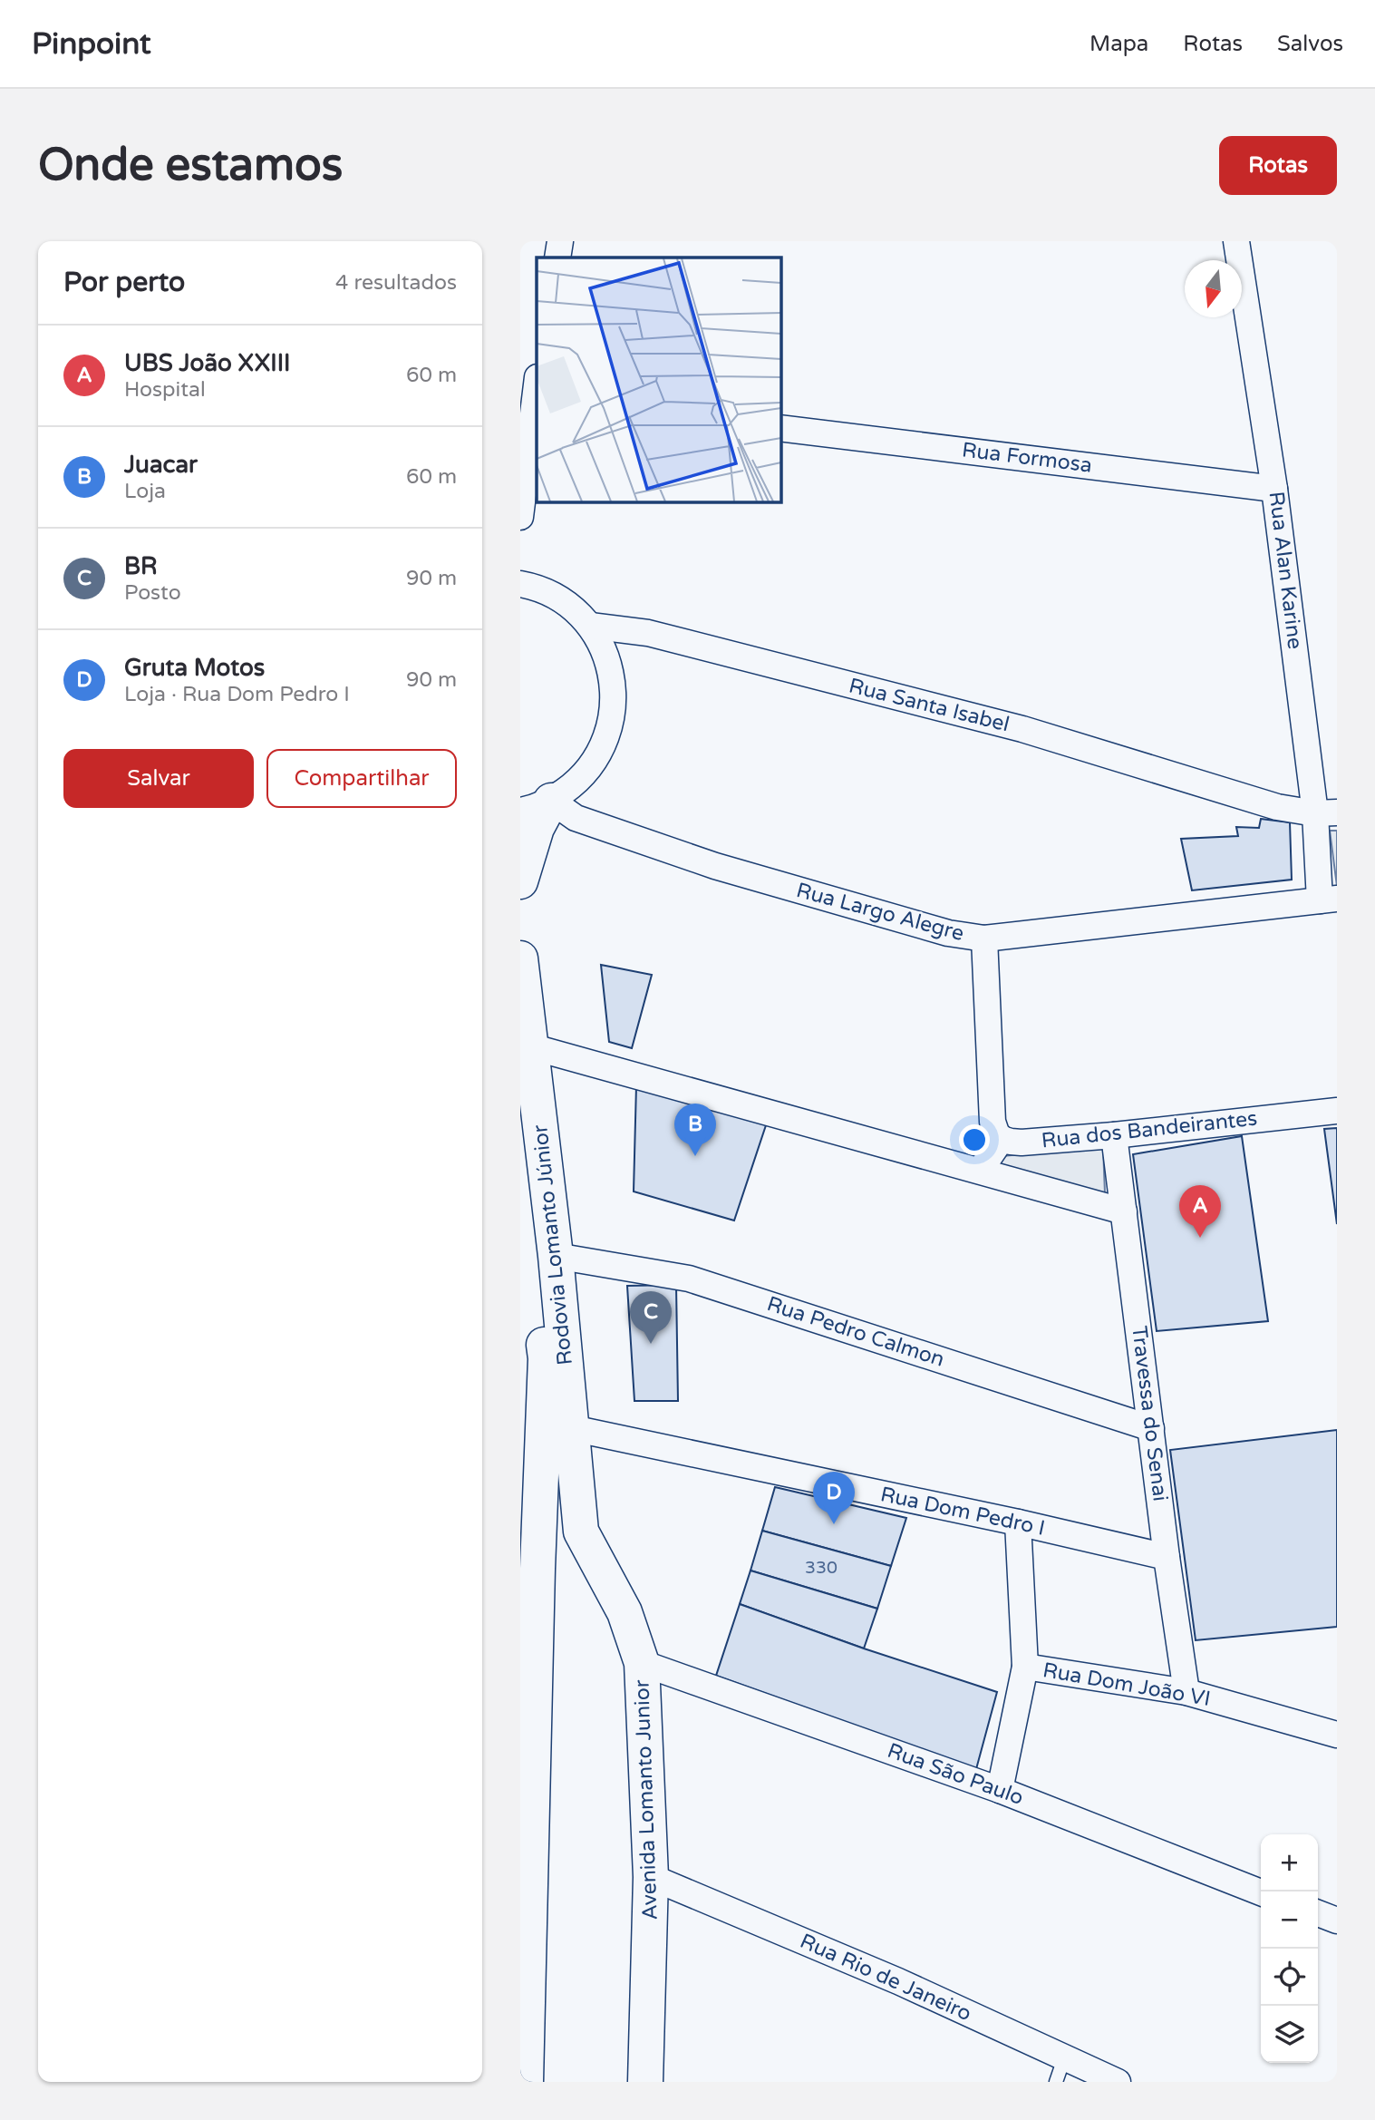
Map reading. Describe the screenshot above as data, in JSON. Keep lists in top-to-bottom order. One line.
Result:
{"streets":{"highway":["Rodovia Lomanto Júnior","Avenida Lomanto Junior"],"street":["Rua Formosa","Rua Alan Karine","Rua Santa Isabel","Rua Largo Alegre","Rua dos Bandeirantes","Rua Pedro Calmon","Travessa do Senai","Rua Dom Pedro I","Rua Dom João VI","Rua São Paulo","Rua Rio de Janeiro"]},"crossings":[["Rua Formosa","Rua Alan Karine"],["Rua Alan Karine","Rua Santa Isabel"],["Rua Alan Karine","Rua Largo Alegre"],["Rua dos Bandeirantes","Travessa do Senai"],["Rodovia Lomanto Júnior","Rua Pedro Calmon"],["Rodovia Lomanto Júnior","Rua Dom Pedro I"],["Rodovia Lomanto Júnior","Avenida Lomanto Junior"],["Rua Pedro Calmon","Travessa do Senai"],["Travessa do Senai","Rua Dom Pedro I"],["Travessa do Senai","Rua Dom João VI"],["Rua São Paulo","Avenida Lomanto Junior"],["Avenida Lomanto Junior","Rua Rio de Janeiro"]],"house_numbers":["330"],"north":"bottom","page":{"header":"Pinpoint","nav":["Mapa","Rotas","Salvos"],"buttons":["Rotas",["Salvar","Compartilhar"]],"title":"Onde estamos","heading":["Por perto","4 resultados"],"list":[{"mark":"A","name":"UBS João XXIII","note":"Hospital","value":"60 m"},{"mark":"B","name":"Juacar","note":"Loja","value":"60 m"},{"mark":"C","name":"BR","note":"Posto","value":"90 m"},{"mark":"D","name":"Gruta Motos","note":"Loja · Rua Dom Pedro I","value":"90 m"}],"pins":["B","A","C","D"],"map_buttons":["+","−"]}}
